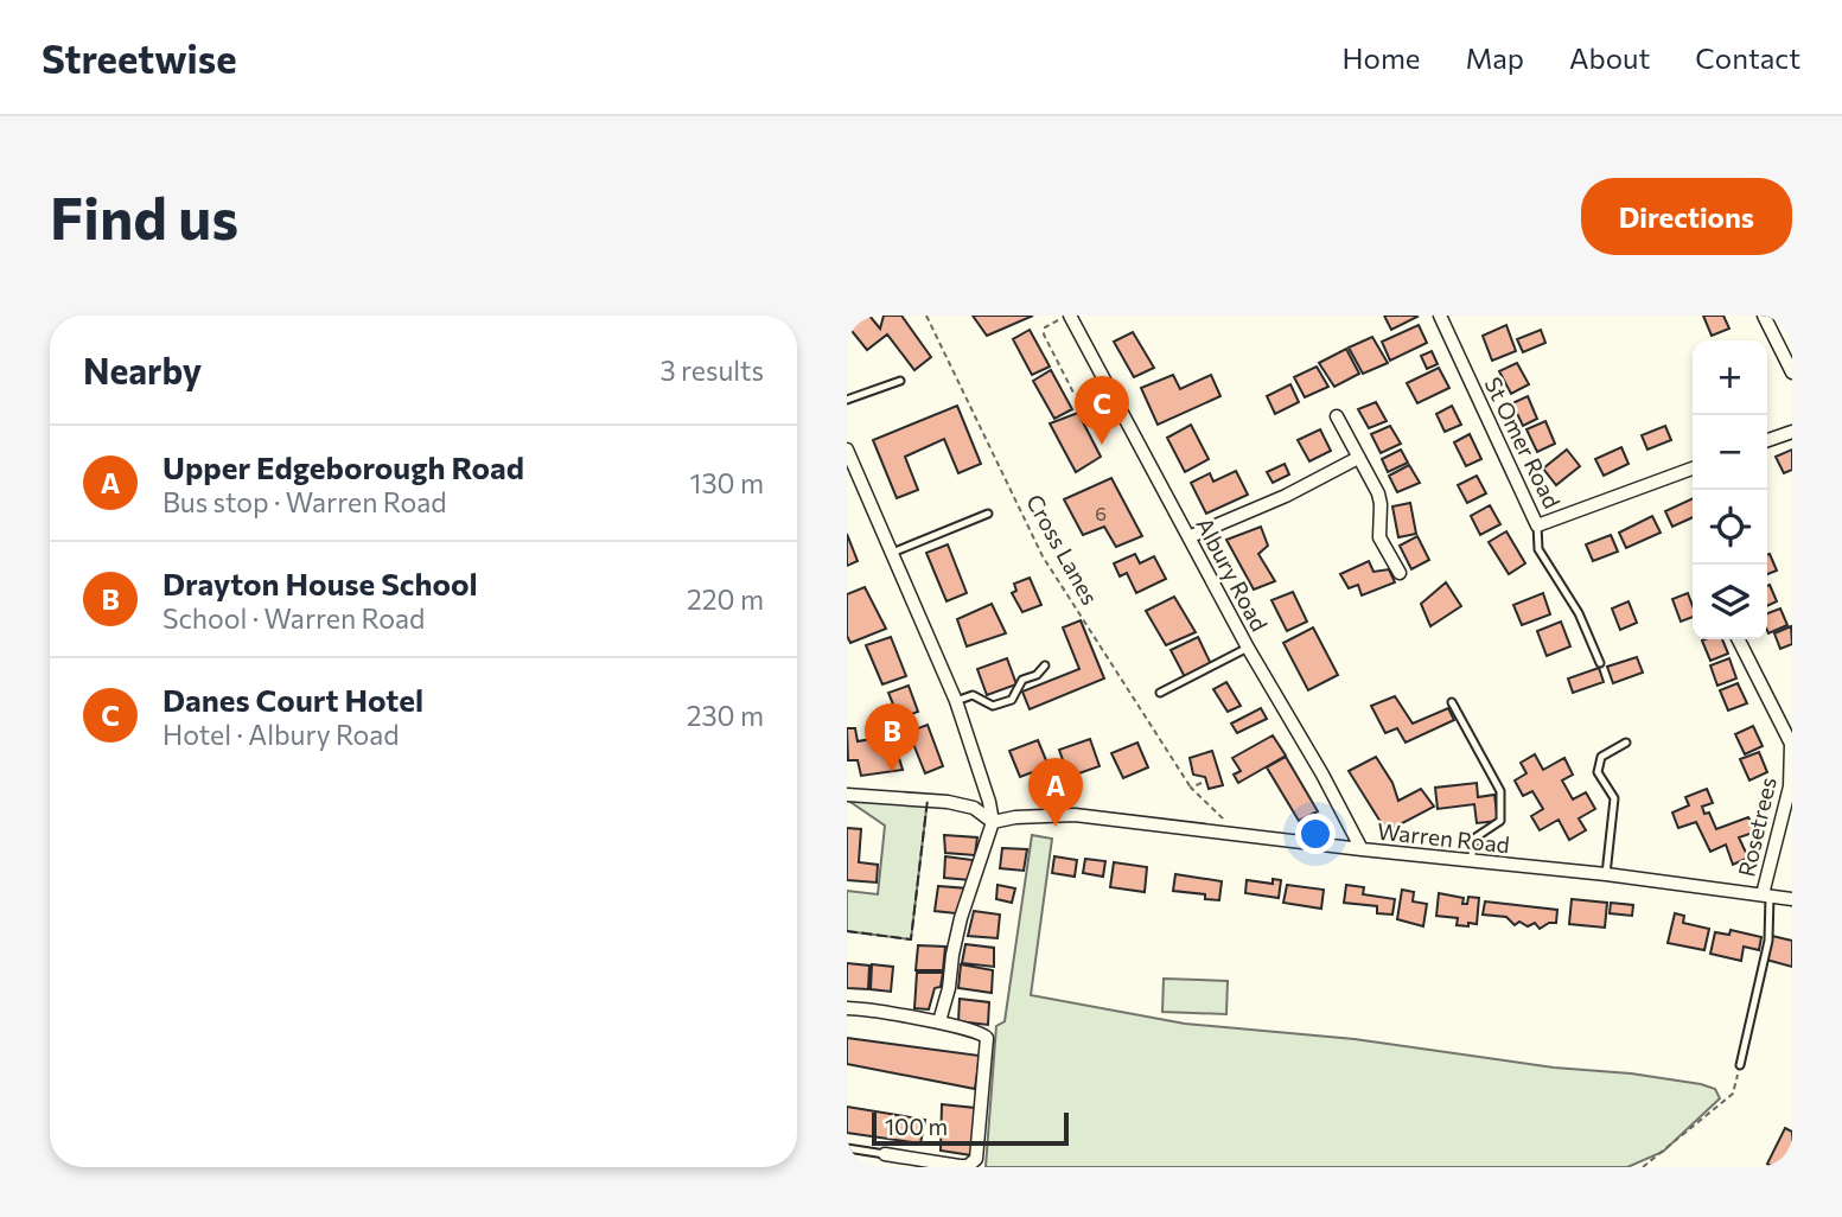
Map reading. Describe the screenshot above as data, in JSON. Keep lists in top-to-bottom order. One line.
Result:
{"streets":{"street":["St Omer Road","Albury Road","Rosetrees","Warren Road"],"path":["Cross Lanes"]},"crossings":[["Cross Lanes","Warren Road"],["Albury Road","Warren Road"],["Rosetrees","Warren Road"]],"house_numbers":["6"],"scale_bar":"100 m","page":{"header":"Streetwise","nav":["Home","Map","About","Contact"],"buttons":"Directions","title":"Find us","heading":["Nearby","3 results"],"map_buttons":["+","−"],"pins":["C","B","A"],"list":[{"mark":"A","name":"Upper Edgeborough Road","note":"Bus stop · Warren Road","value":"130 m"},{"mark":"B","name":"Drayton House School","note":"School · Warren Road","value":"220 m"},{"mark":"C","name":"Danes Court Hotel","note":"Hotel · Albury Road","value":"230 m"}],"scale":"100 m"}}
